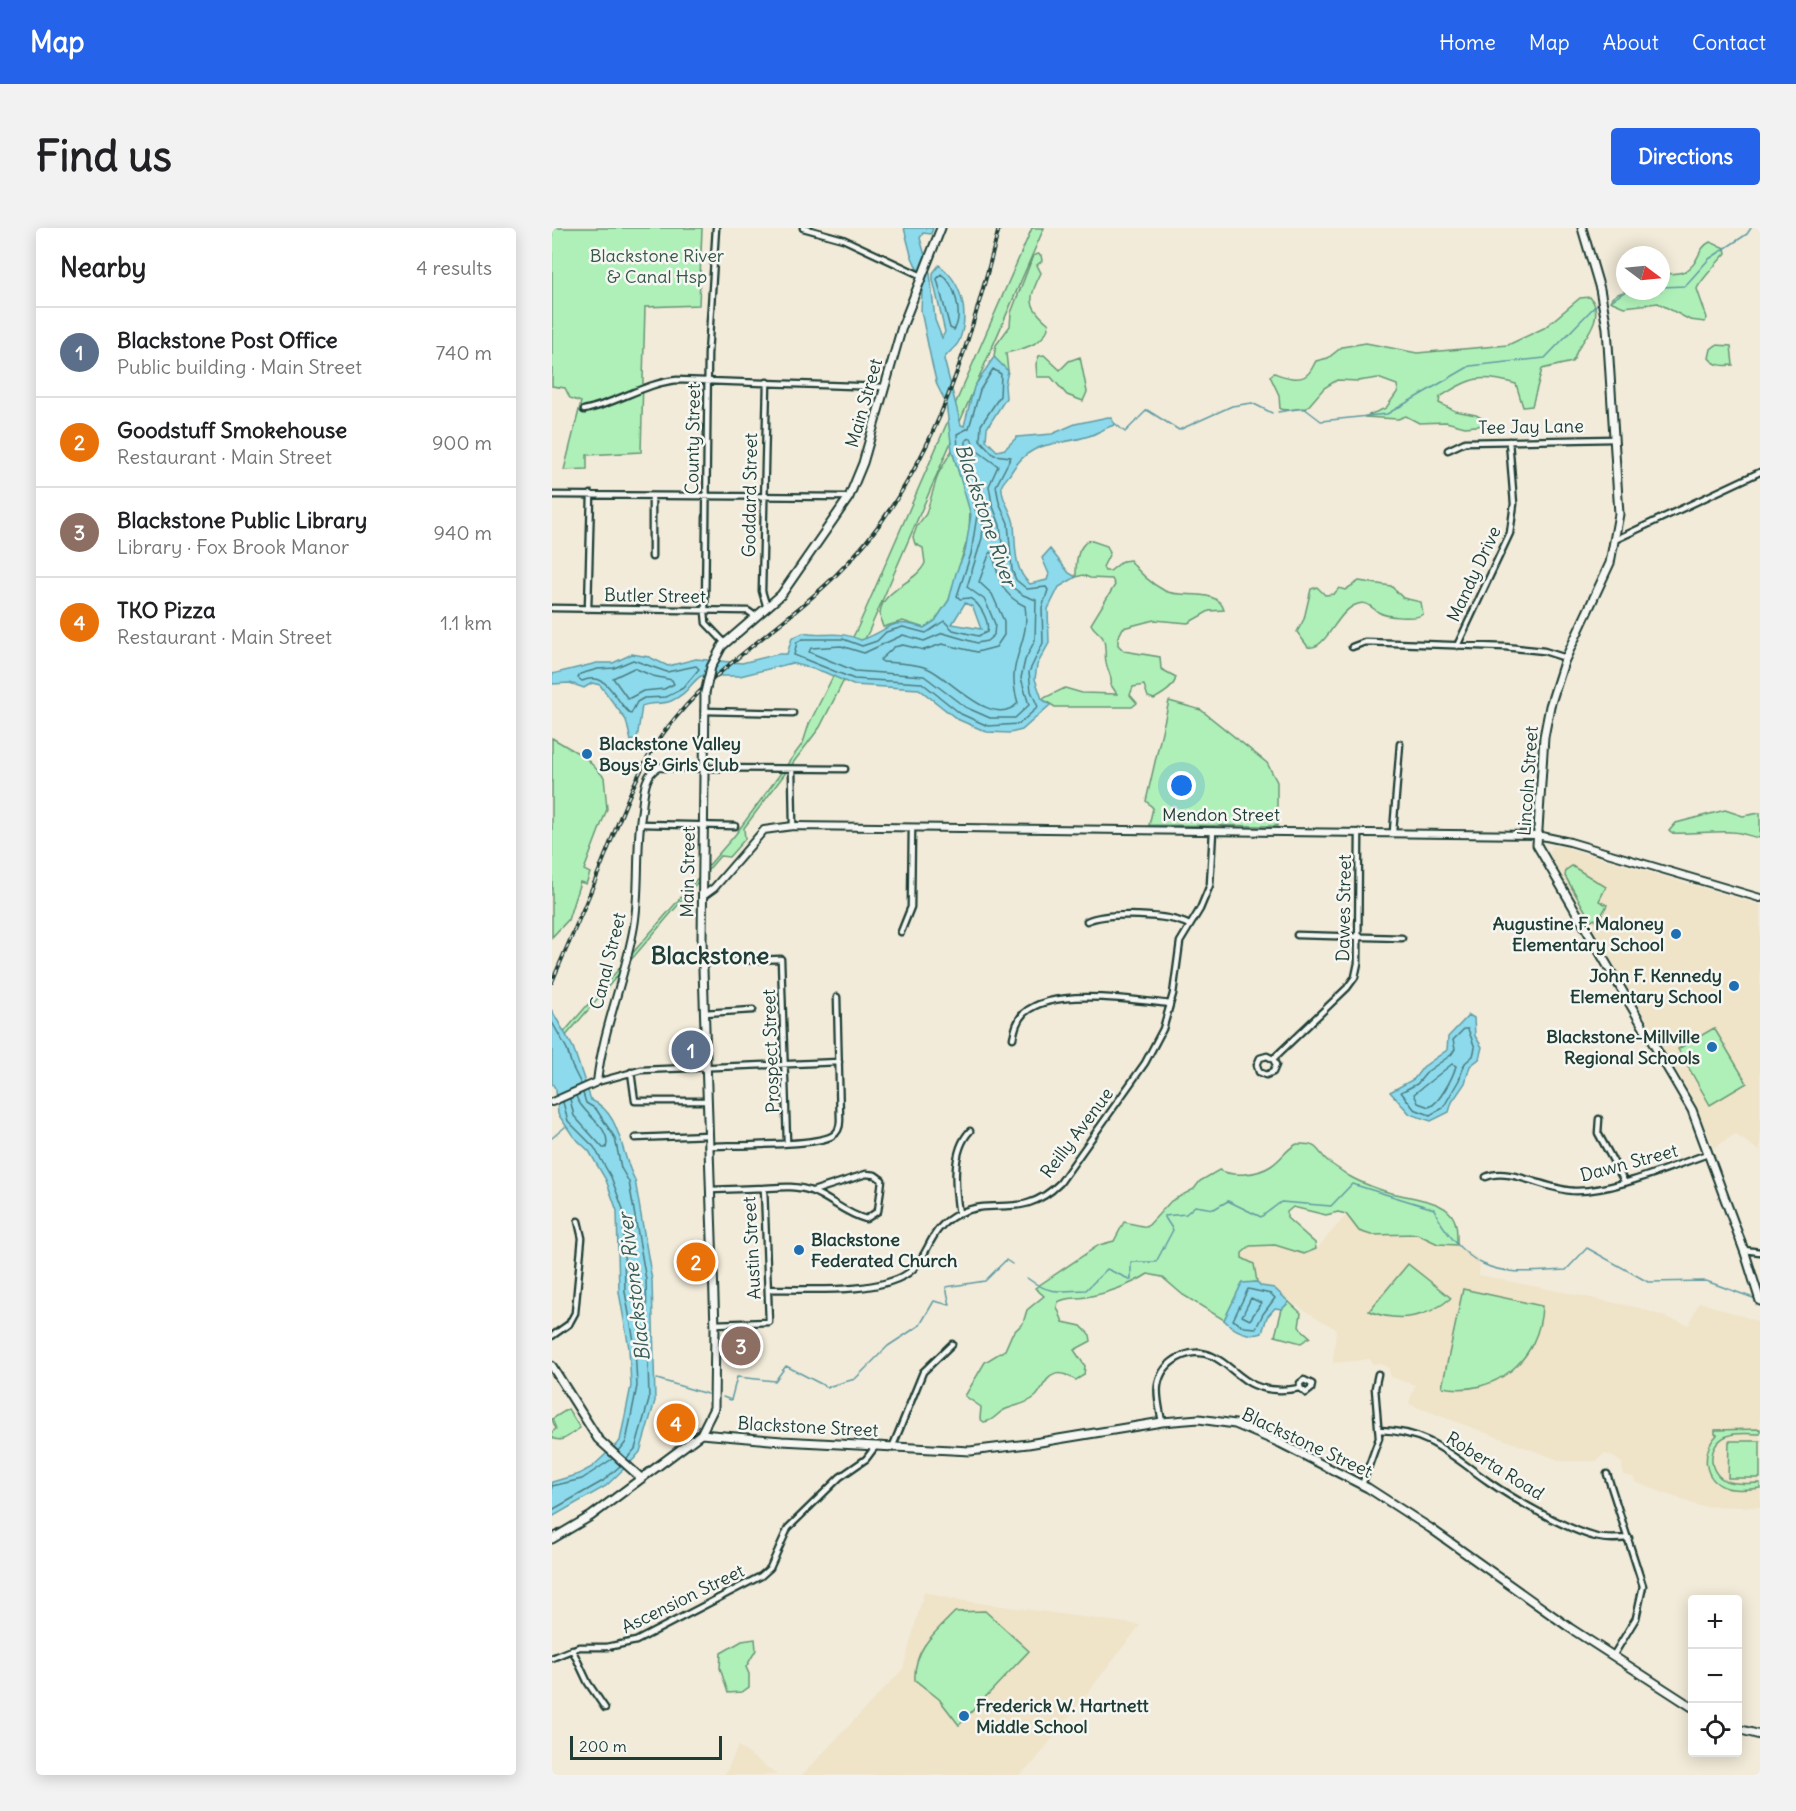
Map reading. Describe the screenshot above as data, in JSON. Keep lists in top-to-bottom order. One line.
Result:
{"streets":{"main road":["Main Street","Lincoln Street","Blackstone Street"],"street":["Tee Jay Lane","County Street","Goddard Street","Mandy Drive","Butler Street","Mendon Street","Dawes Street","Canal Street","Prospect Street","Reilly Avenue","Dawn Street","Austin Street","Roberta Road","Ascension Street"]},"crossings":[["Main Street","County Street"],["Main Street","Goddard Street"],["Main Street","Butler Street"],["Main Street","Mendon Street"],["Main Street","Canal Street"],["Main Street","Prospect Street"],["Main Street","Austin Street"],["Main Street","Blackstone Street"],["Tee Jay Lane","Mandy Drive"],["Tee Jay Lane","Lincoln Street"],["County Street","Butler Street"],["Lincoln Street","Mendon Street"],["Lincoln Street","Dawn Street"],["Mendon Street","Dawes Street"],["Mendon Street","Reilly Avenue"],["Reilly Avenue","Austin Street"],["Blackstone Street","Ascension Street"]],"districts":["Blackstone"],"water":["Blackstone River"],"parks":["Blackstone River & Canal Hsp"],"places":["Blackstone Valley Boys & Girls Club","Augustine F. Maloney Elementary School","John F. Kennedy Elementary School","Blackstone-Millville Regional Schools","Blackstone Federated Church","Frederick W. Hartnett Middle School"],"scale_bar":"200 m","north":"right","page":{"header":"Map","nav":["Home","Map","About","Contact"],"buttons":"Directions","title":"Find us","heading":["Nearby","4 results"],"list":[{"mark":"1","name":"Blackstone Post Office","note":"Public building · Main Street","value":"740 m"},{"mark":"2","name":"Goodstuff Smokehouse","note":"Restaurant · Main Street","value":"900 m"},{"mark":"3","name":"Blackstone Public Library","note":"Library · Fox Brook Manor","value":"940 m"},{"mark":"4","name":"TKO Pizza","note":"Restaurant · Main Street","value":"1.1 km"}],"pins":["1","2","3","4"],"map_buttons":["+","−"],"scale":"200 m"}}
